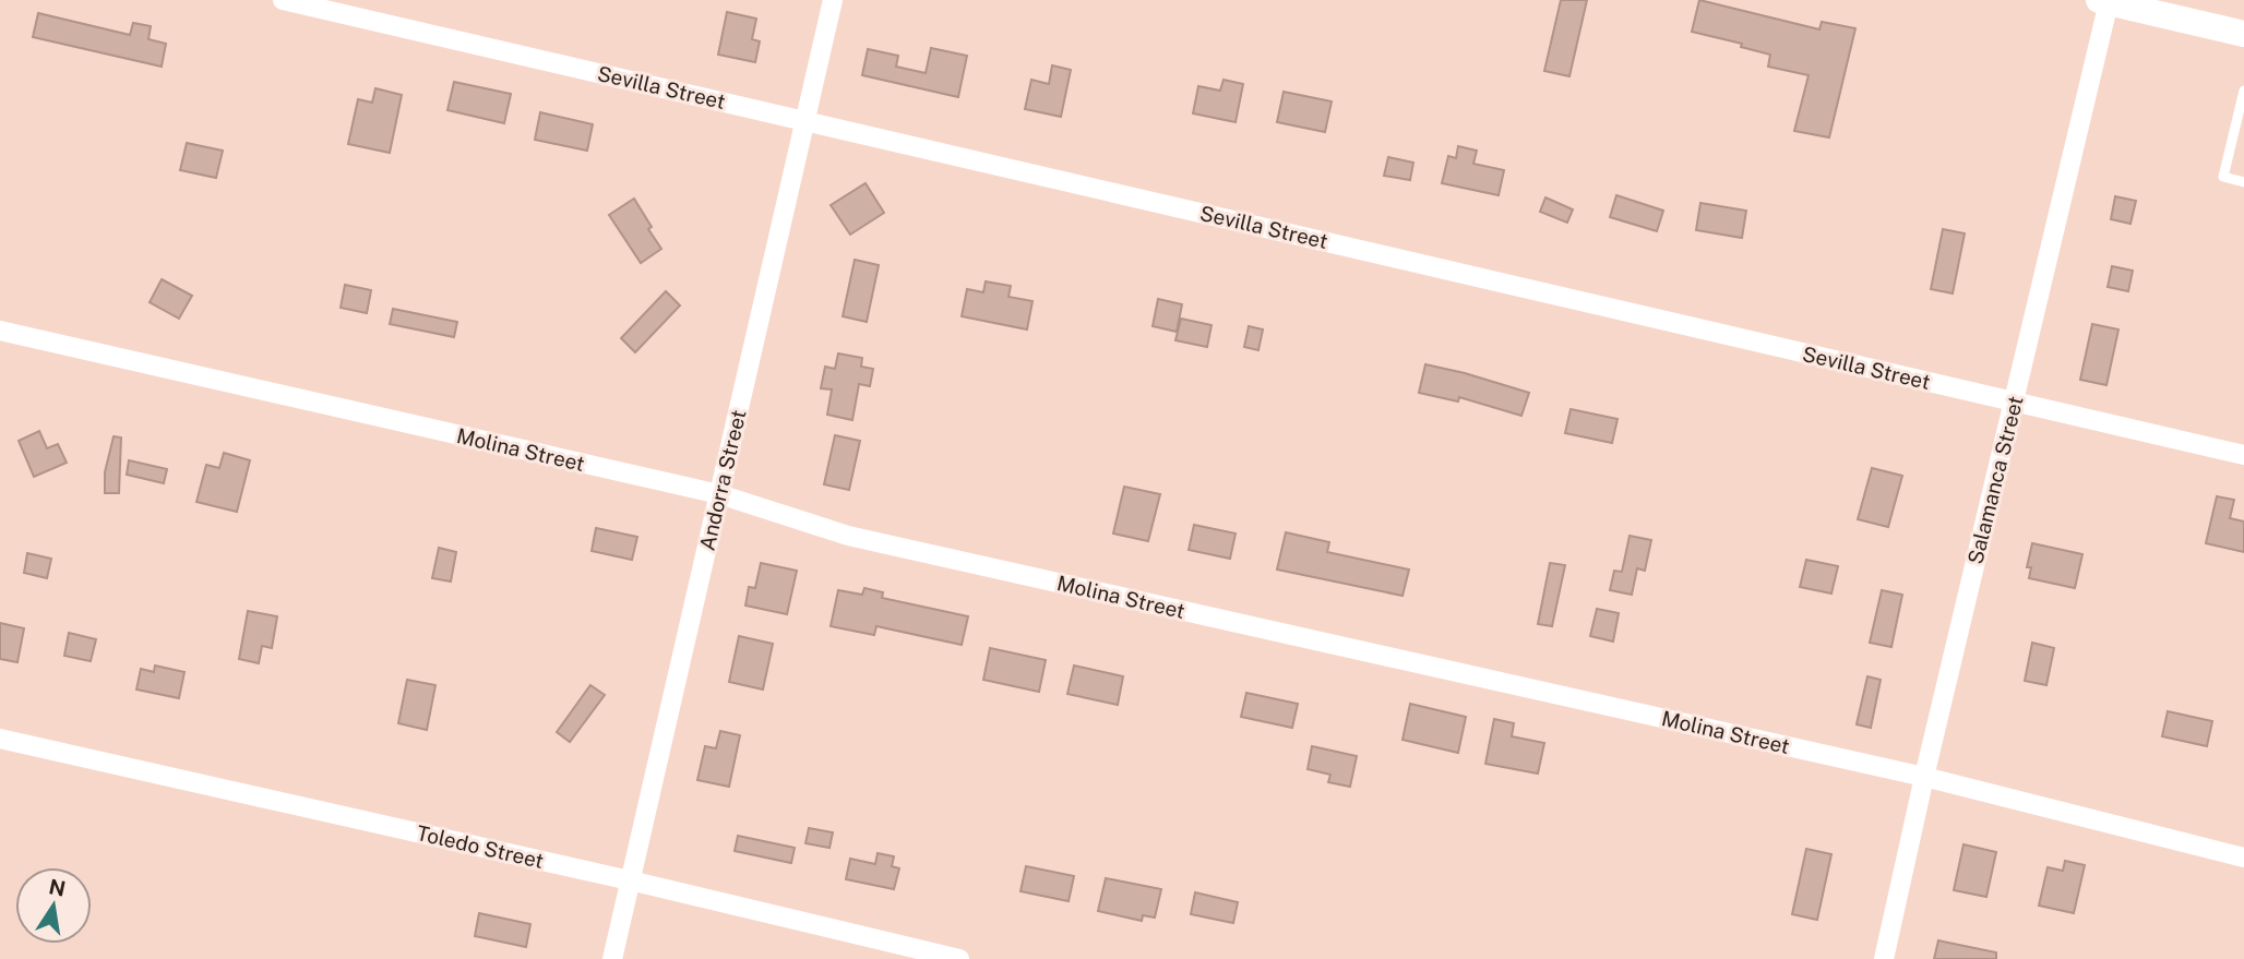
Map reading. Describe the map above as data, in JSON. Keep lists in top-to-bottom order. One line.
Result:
{"streets":{"street":["Sevilla Street","Molina Street","Andorra Street","Salamanca Street","Toledo Street"]},"crossings":[["Sevilla Street","Andorra Street"],["Sevilla Street","Salamanca Street"],["Molina Street","Andorra Street"],["Molina Street","Salamanca Street"],["Andorra Street","Toledo Street"]],"north":"top"}
